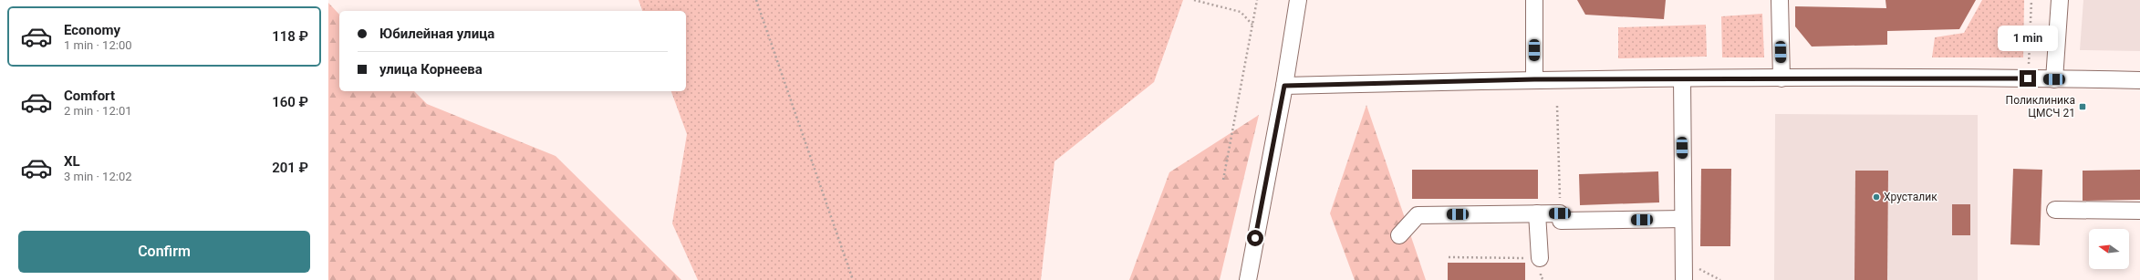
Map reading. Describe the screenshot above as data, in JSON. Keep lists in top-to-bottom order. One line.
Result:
{"places":{"transit":["Поликлиника ЦМСЧ 21"],"other":["Хрусталик"]},"north":"left","page":{"list":[{"name":"Economy","note":"1 min · 12:00","value":"118 ₽"},{"name":"Comfort","note":"2 min · 12:01","value":"160 ₽"},{"name":"XL","note":"3 min · 12:02","value":"201 ₽"}],"banner":["Юбилейная улица","улица Корнеева"],"bubble":"1 min","buttons":"Confirm"}}
